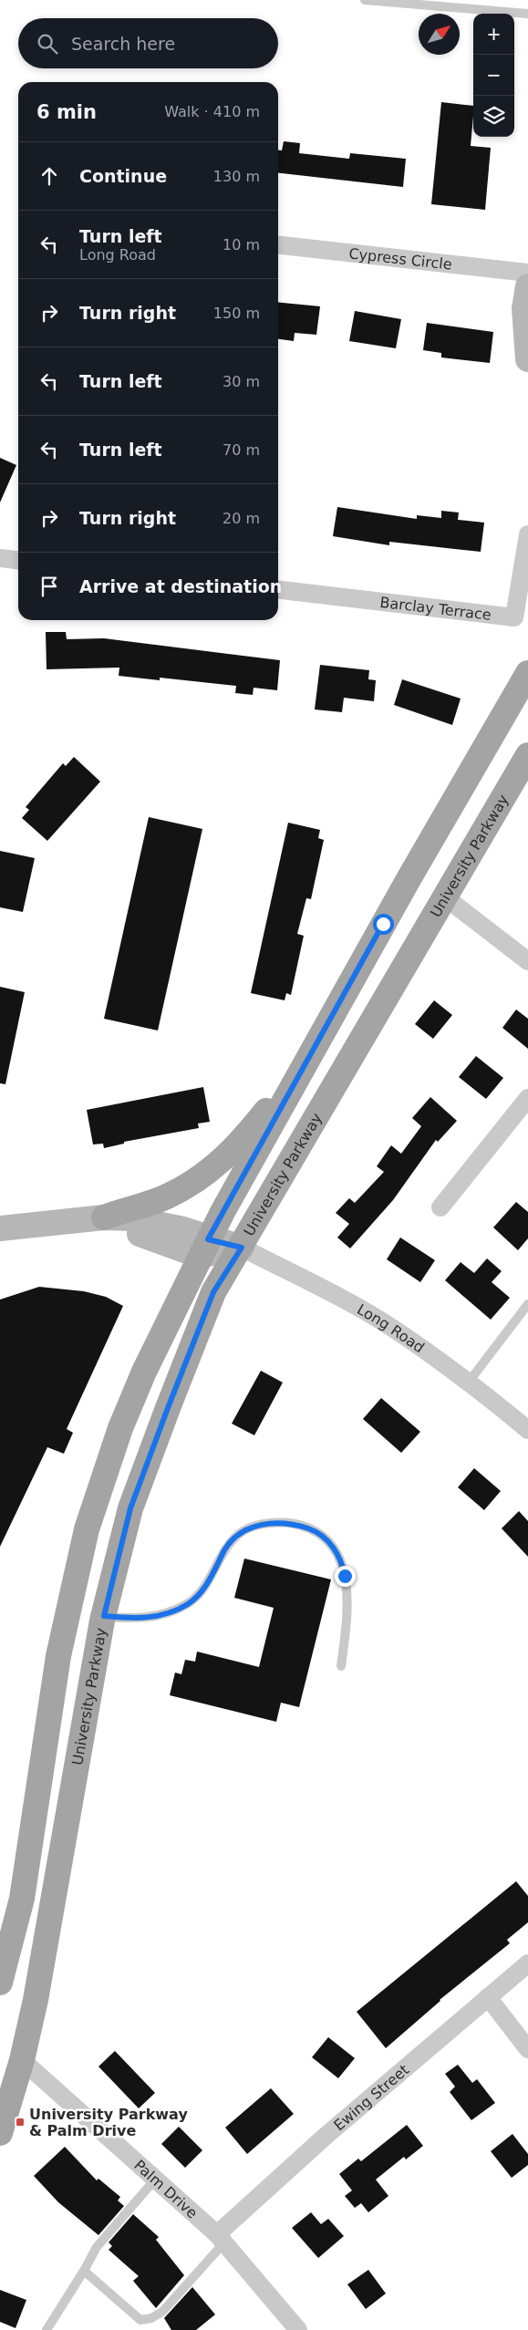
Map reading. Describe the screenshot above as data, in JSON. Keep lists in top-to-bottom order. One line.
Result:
{"streets":{"main road":["University Parkway"],"street":["Cypress Circle","Barclay Terrace","Long Road","Ewing Street","Palm Drive"]},"crossings":[["University Parkway","Long Road"],["University Parkway","Palm Drive"],["Ewing Street","Palm Drive"]],"places":{"transit":["University Parkway & Palm Drive"]},"north":"top right","page":{"map_buttons":["+","−"],"search":"Search here","heading":["6 min","Walk · 410 m"],"list":[["Continue","130 m"],["Turn left","Long Road","10 m"],["Turn right","150 m"],["Turn left","30 m"],["Turn left","70 m"],["Turn right","20 m"],"Arrive at destination"]}}
